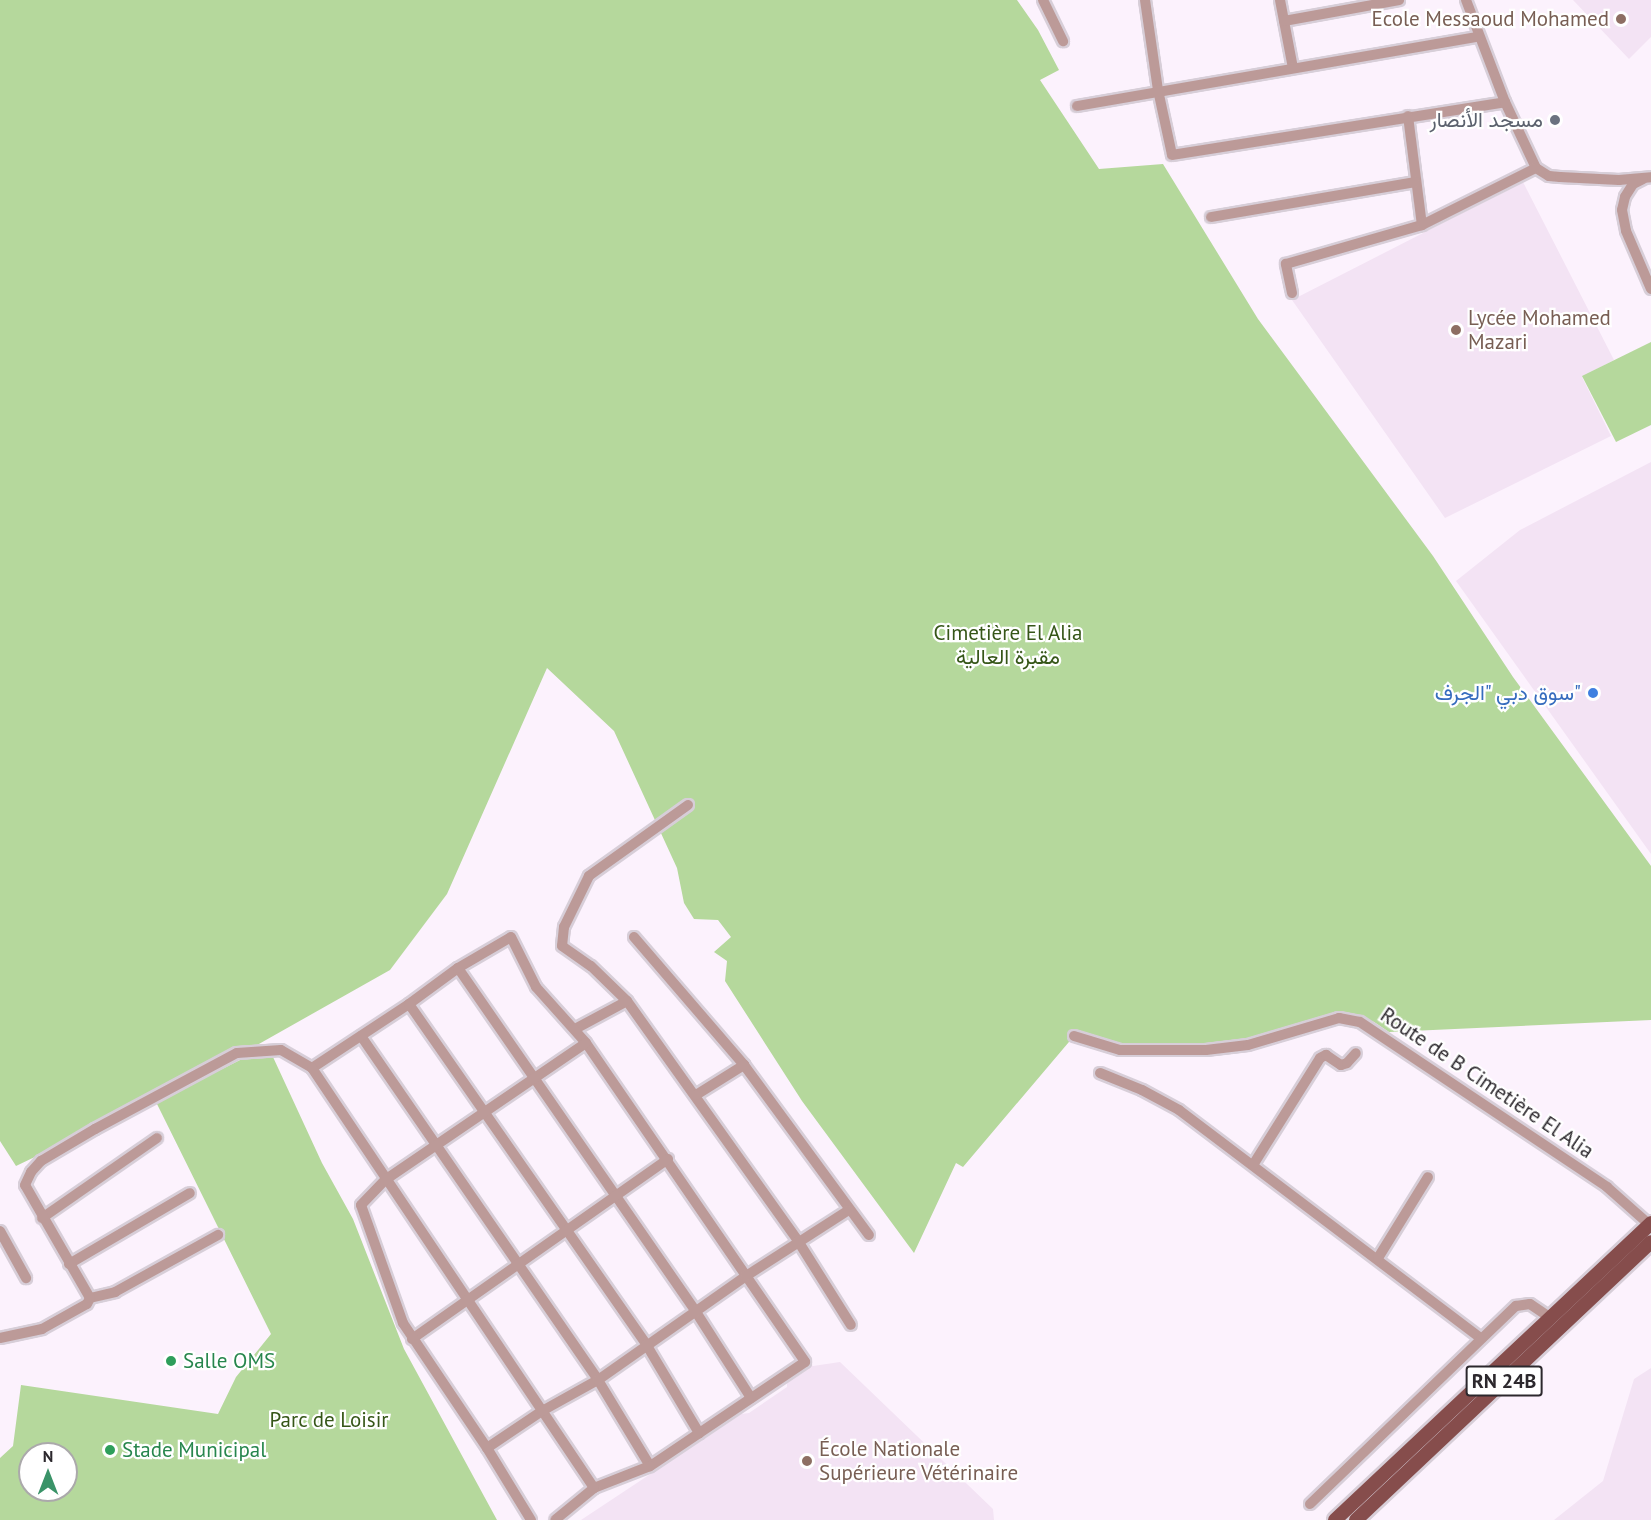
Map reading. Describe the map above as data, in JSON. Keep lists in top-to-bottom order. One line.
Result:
{"streets":{"main road":["RN 24B"],"street":["Route de B Cimetière El Alia"]},"parks":["Cimetière El Alia مقبرة العالية","Parc de Loisir"],"places":["Ecole Messaoud Mohamed","مسجد الأنصار","Lycée Mohamed Mazari","سوق دبي \"الجرف\"","Salle OMS","Stade Municipal","École Nationale Supérieure Vétérinaire"],"north":"top"}
